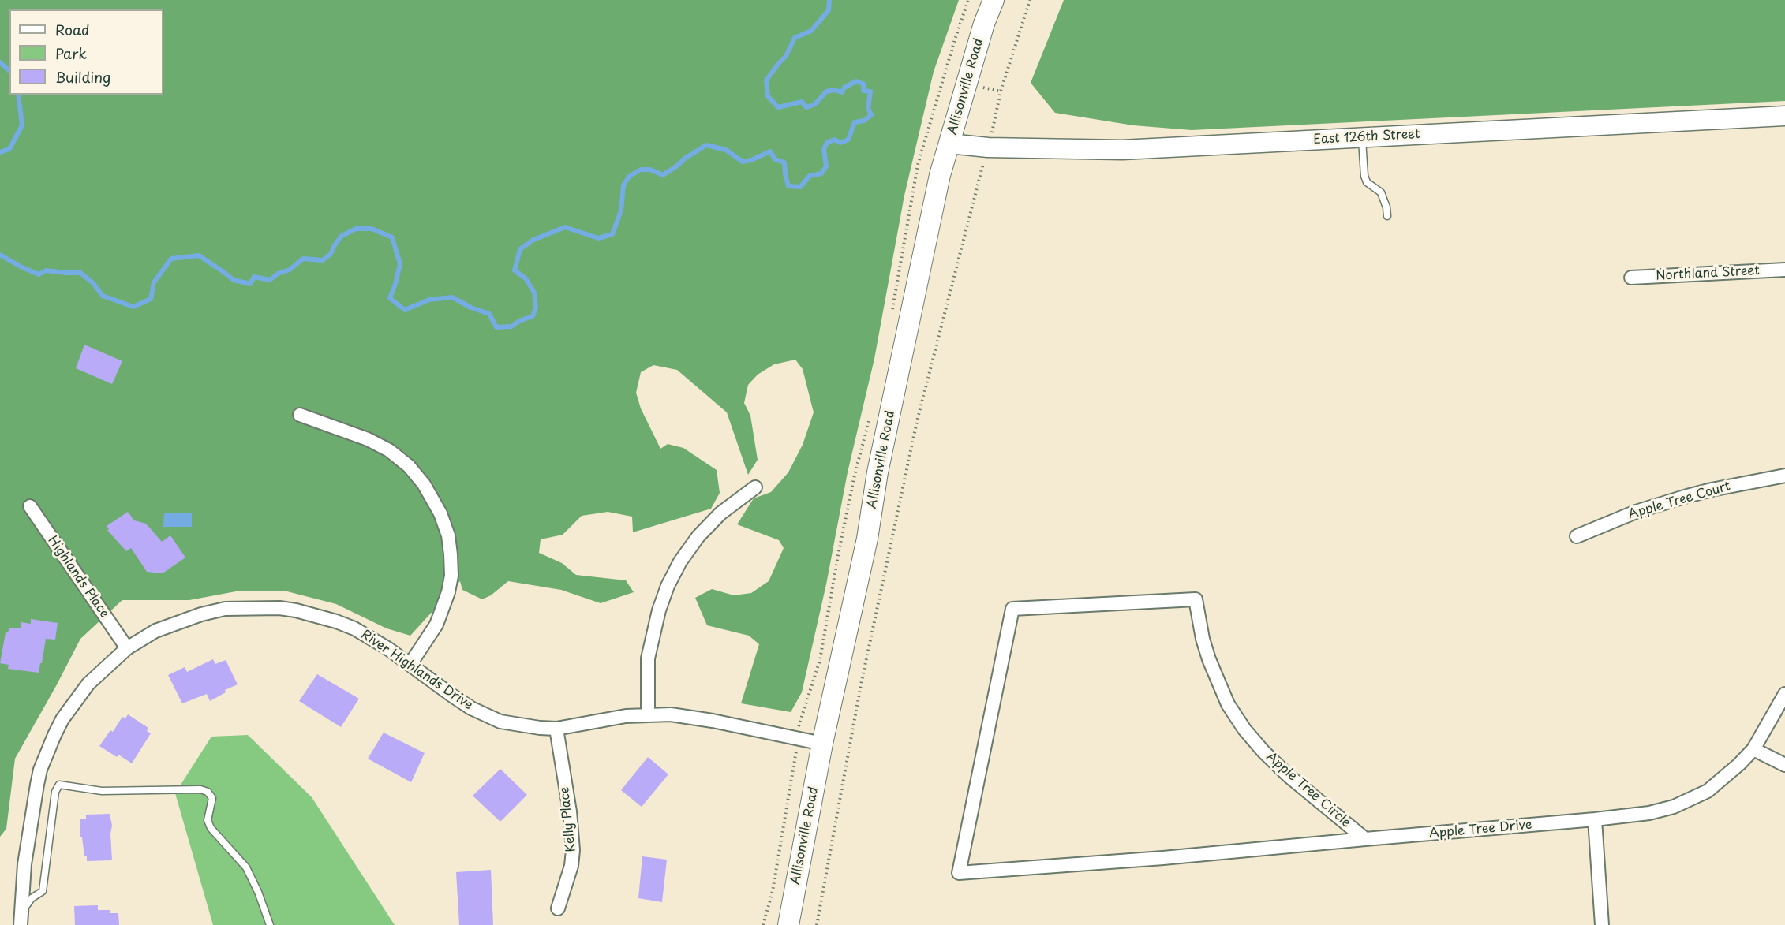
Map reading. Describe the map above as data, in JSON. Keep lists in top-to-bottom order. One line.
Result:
{"streets":{"main road":["Allisonville Road","East 126th Street"],"street":["Northland Street","Apple Tree Court","Highlands Place","River Highlands Drive","Apple Tree Circle","Kelly Place","Apple Tree Drive"]},"crossings":[["Allisonville Road","East 126th Street"],["Allisonville Road","River Highlands Drive"],["Highlands Place","River Highlands Drive"],["River Highlands Drive","Kelly Place"],["Apple Tree Circle","Apple Tree Drive"]],"legend":["Road","Park","Building"]}
